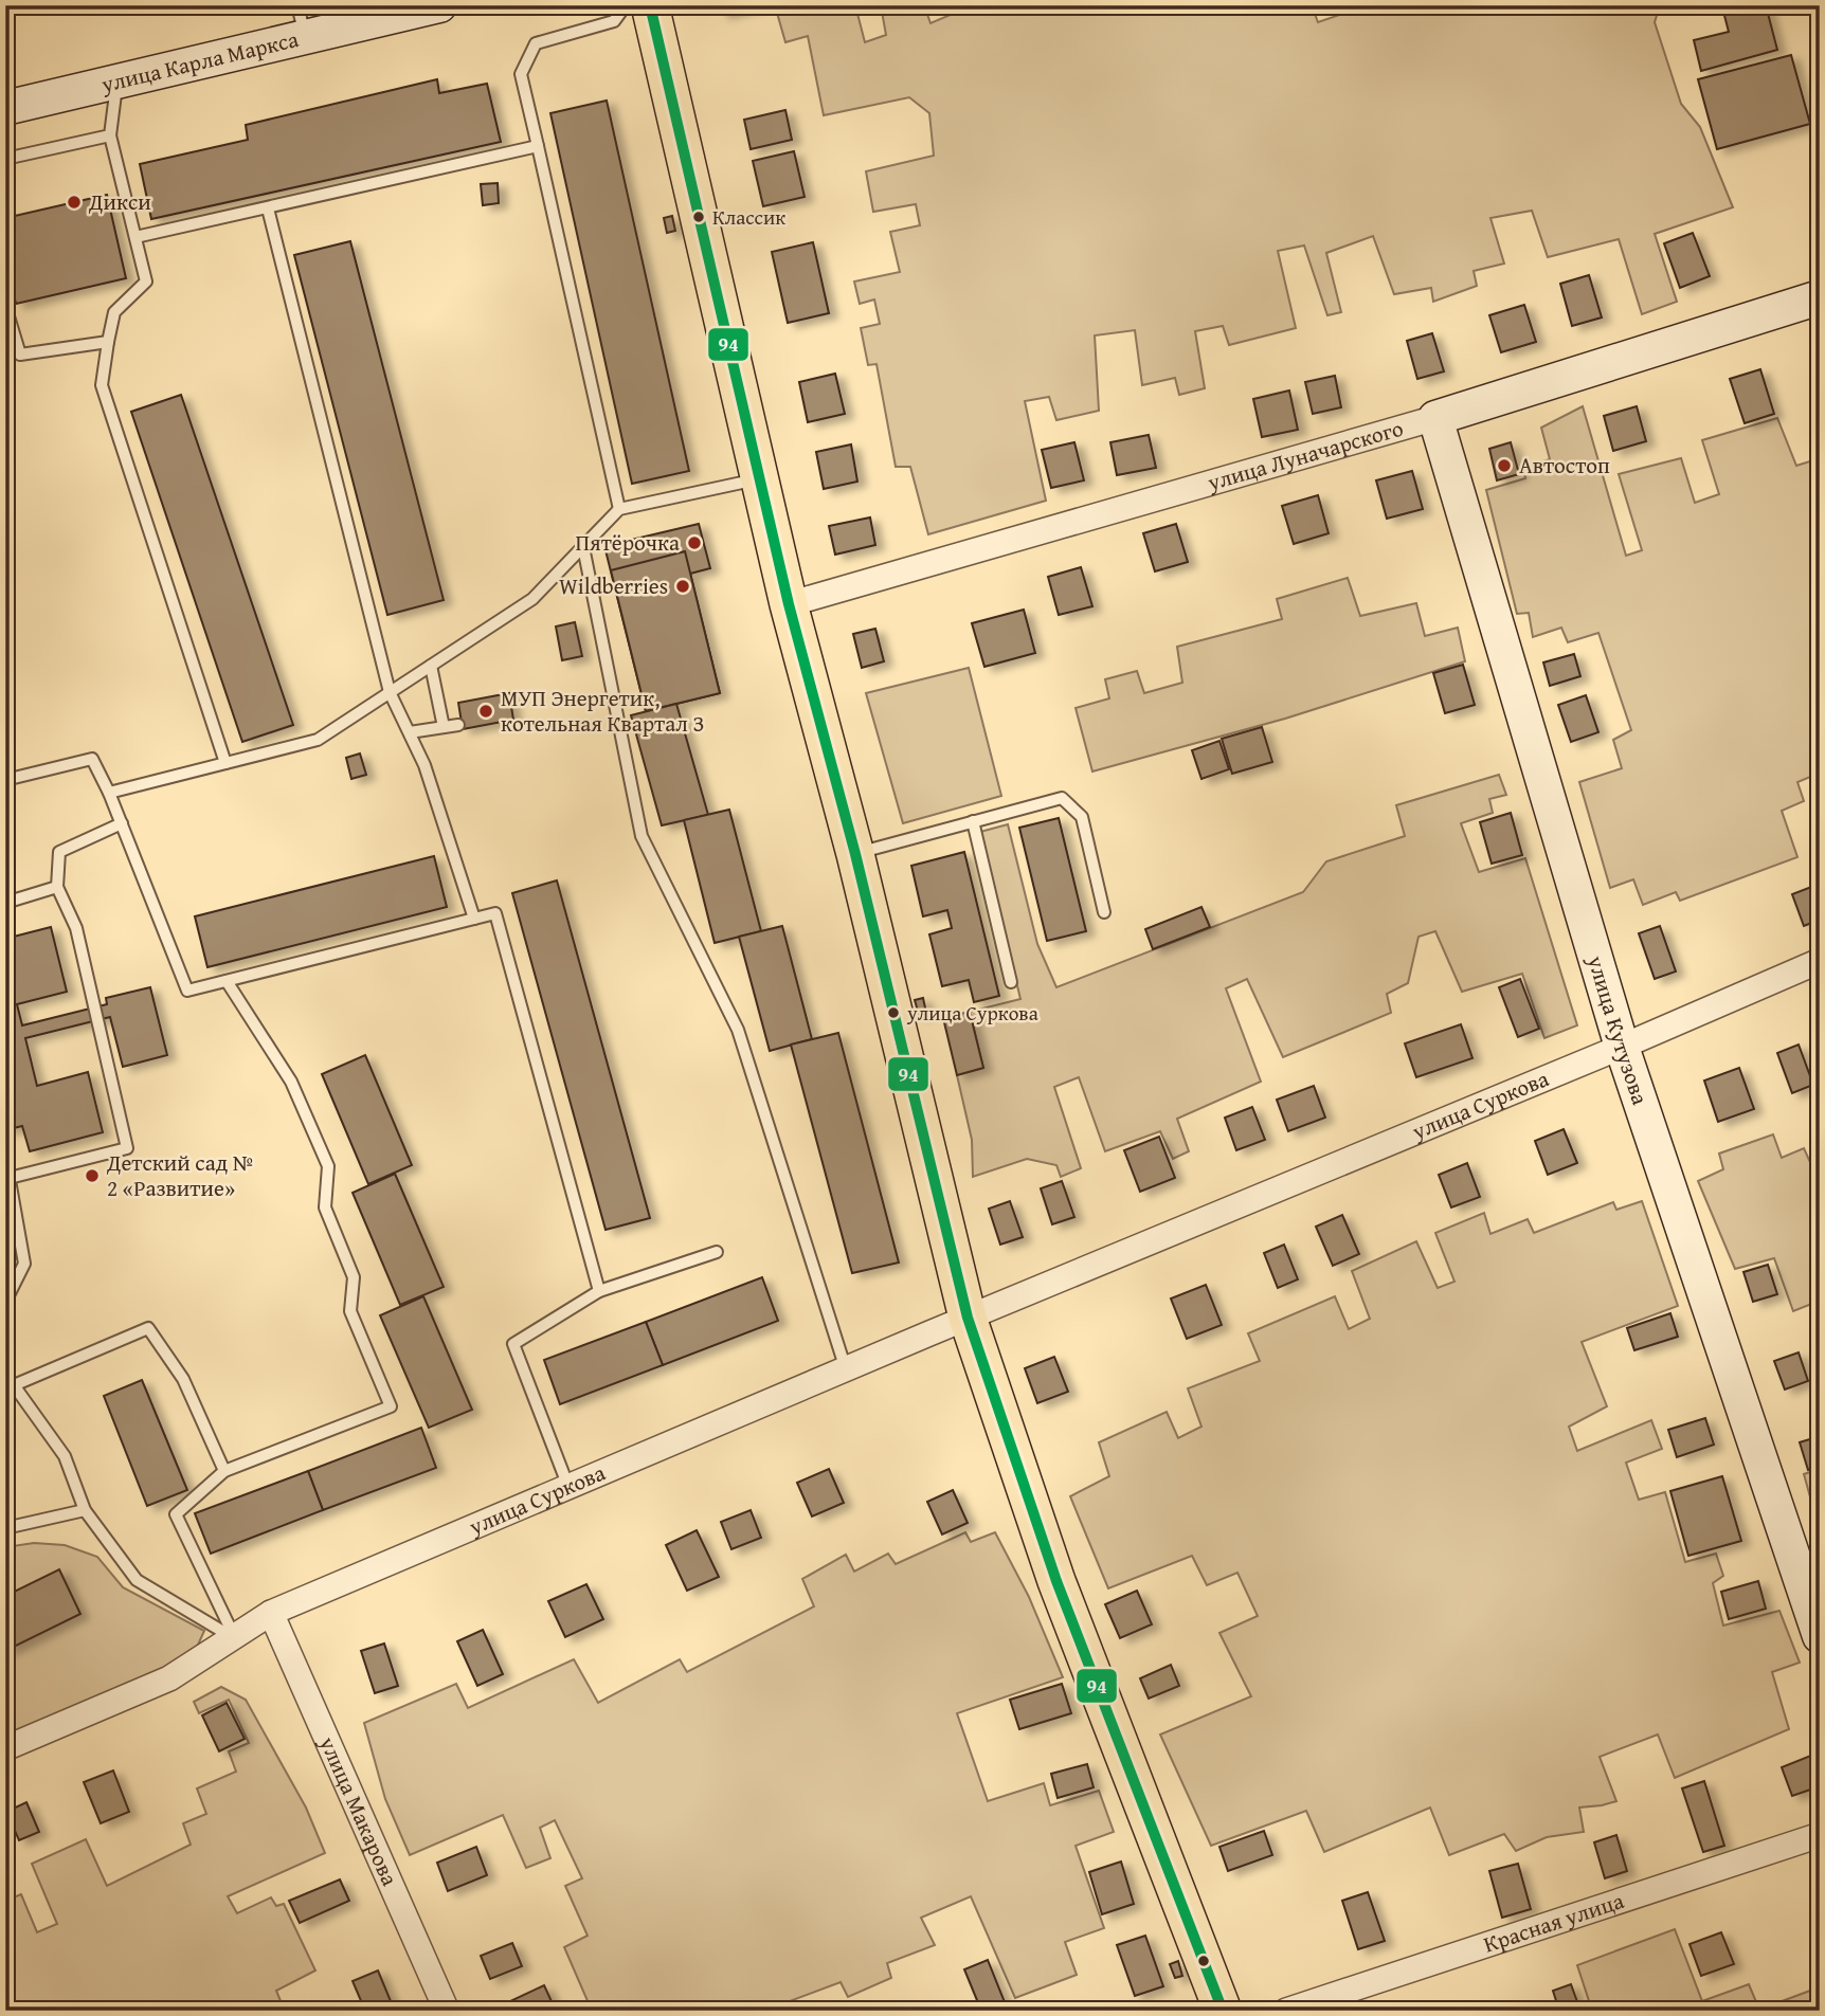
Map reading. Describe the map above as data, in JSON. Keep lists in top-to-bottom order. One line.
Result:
{"streets":{"street":["улица Карла Маркса","улица Луначарского","улица Кутузова","улица Суркова","улица Макарова","Красная улица"]},"crossings":[["улица Луначарского","улица Кутузова"],["улица Кутузова","улица Суркова"],["улица Суркова","улица Макарова"]],"places":["Дикси","Классик","Автостоп","Пятёрочка","Wildberries","МУП Энергетик, котельная Квартал З","улица Суркова","Детский сад № 2 «Развитие»"],"lines":["transit line 94"]}
